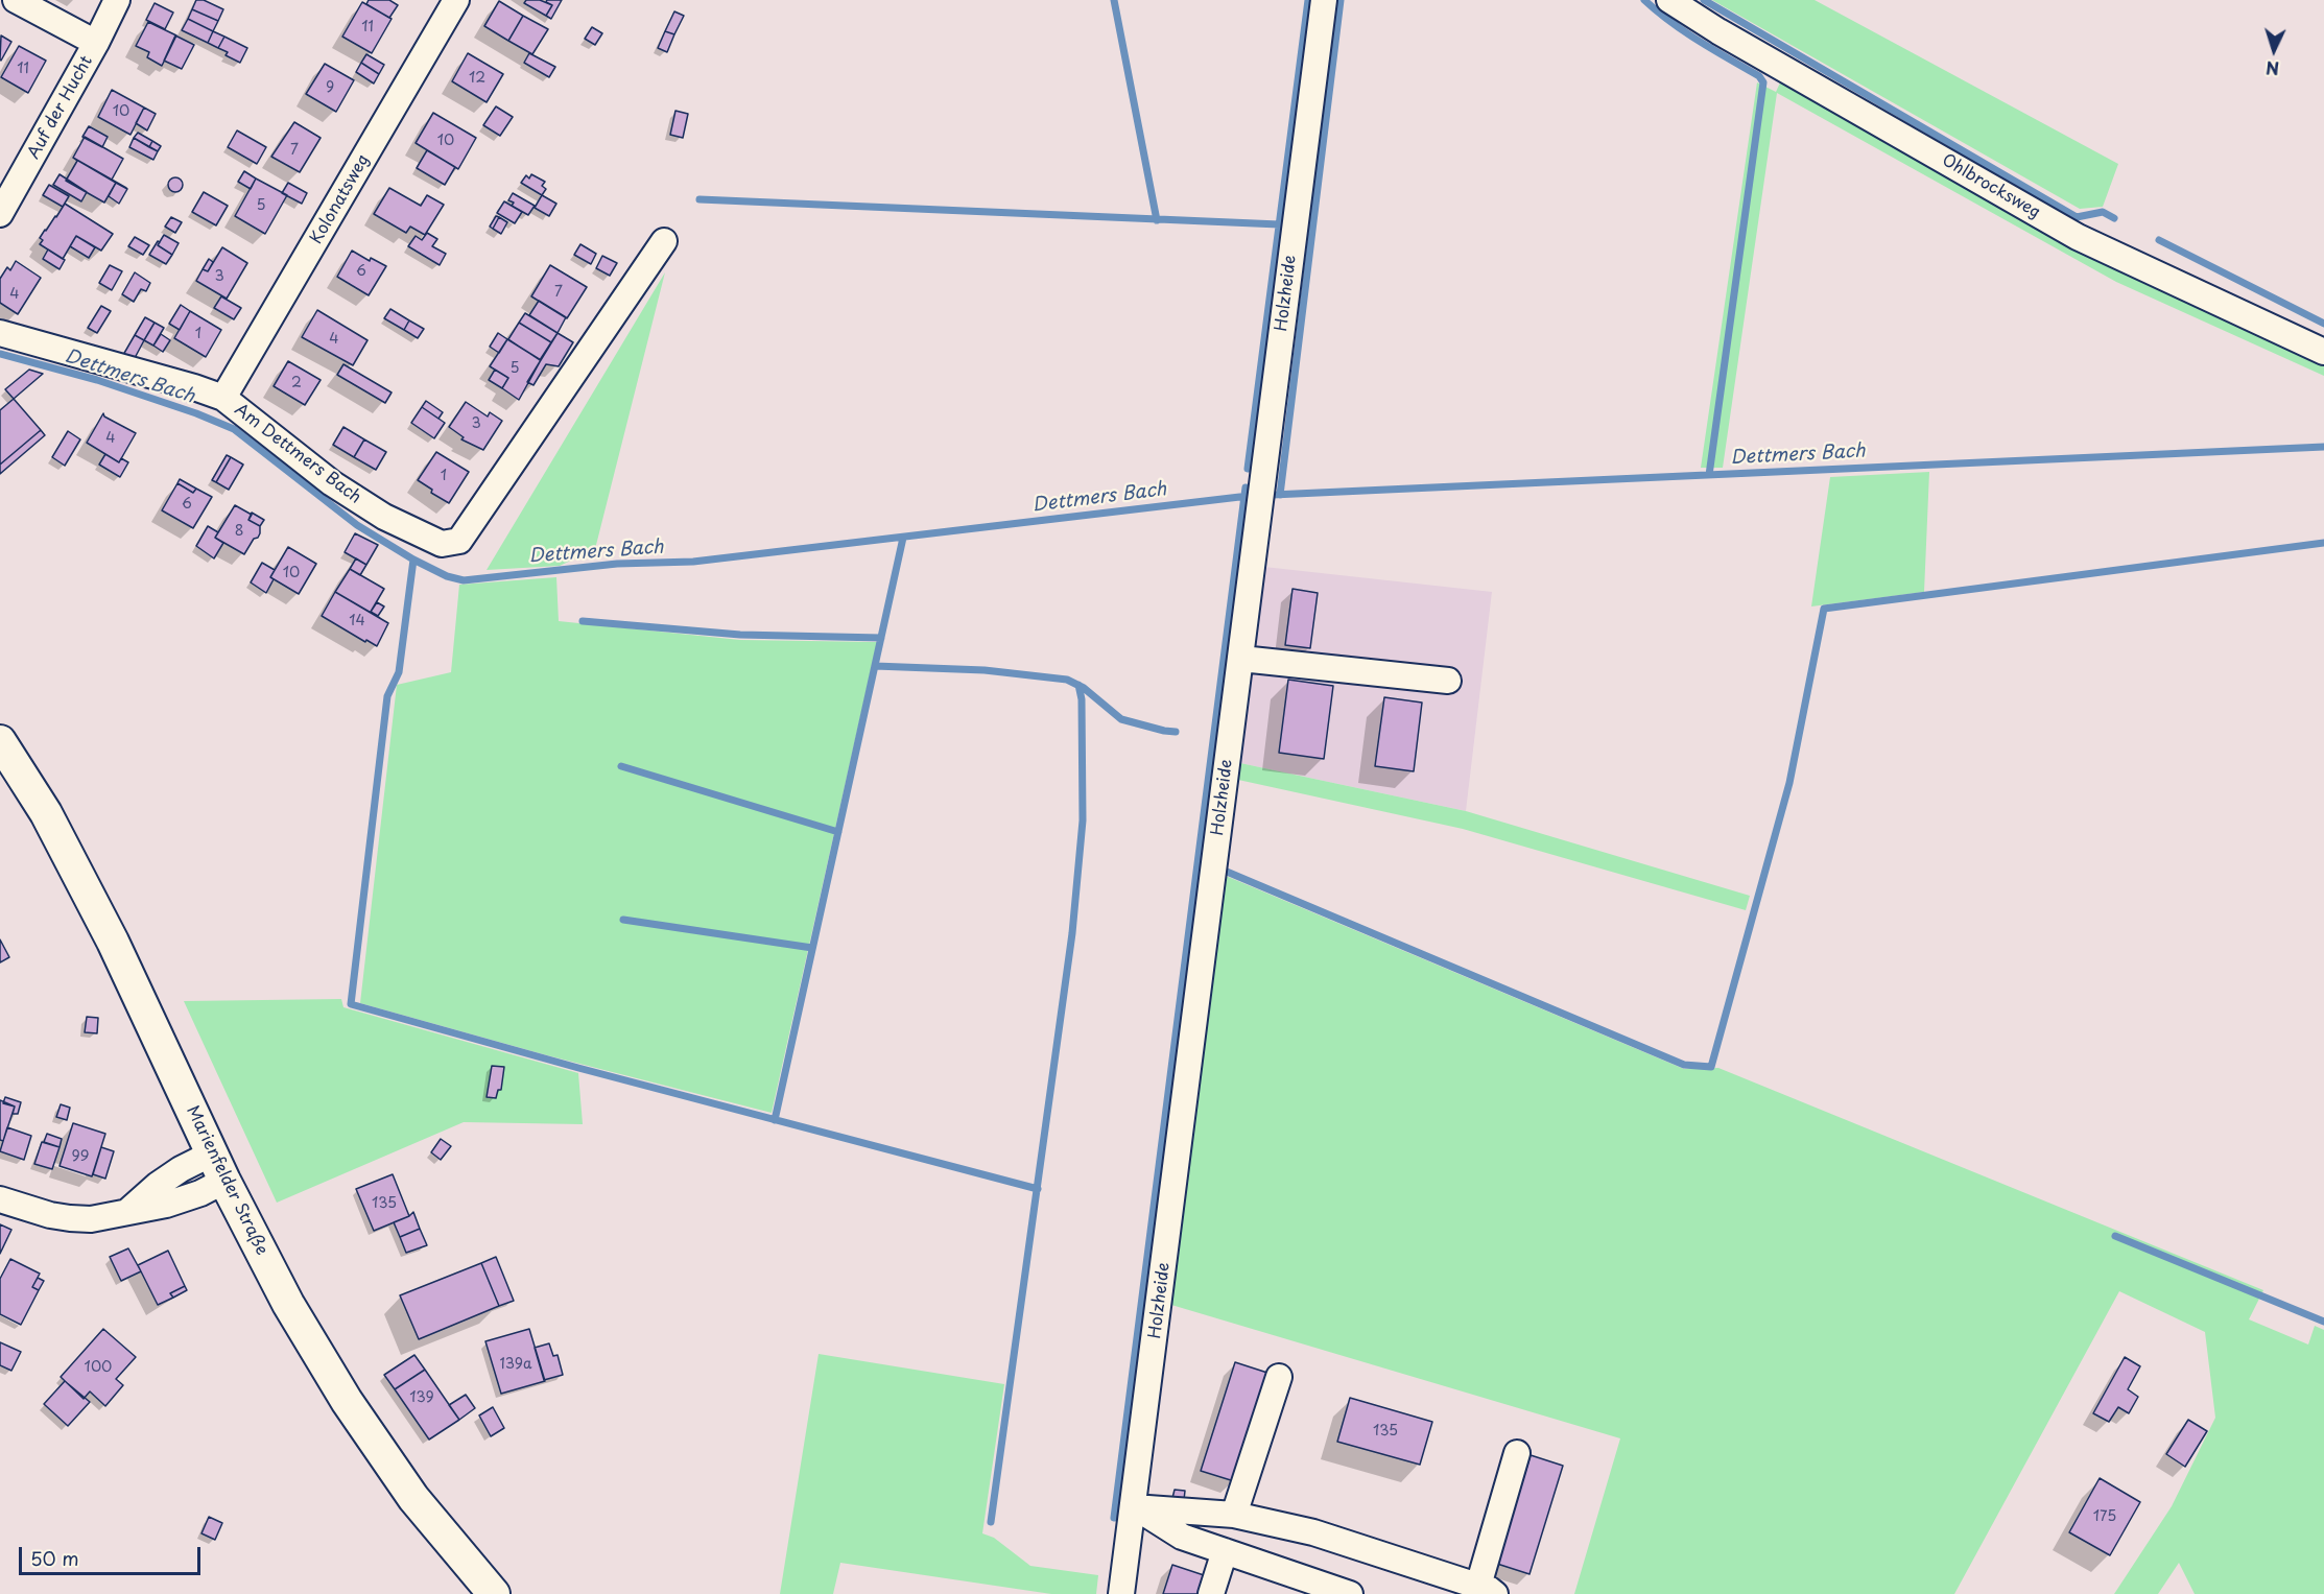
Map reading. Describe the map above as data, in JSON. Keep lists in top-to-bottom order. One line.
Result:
{"streets":{"main road":["Marienfelder Straße"],"street":["Auf der Hucht","Ohlbrocksweg","Kolonatsweg","Holzheide","Am Dettmers Bach"]},"crossings":[["Kolonatsweg","Am Dettmers Bach"]],"water":["Dettmers Bach"],"house_numbers":["11","11","12","9","10","10","7","5","6","3","7","4","1","4","5","2","3","4","1","6","8","10","14","99","135","139a","100","139","135","175"],"scale_bar":"50 m","north":"bottom"}
